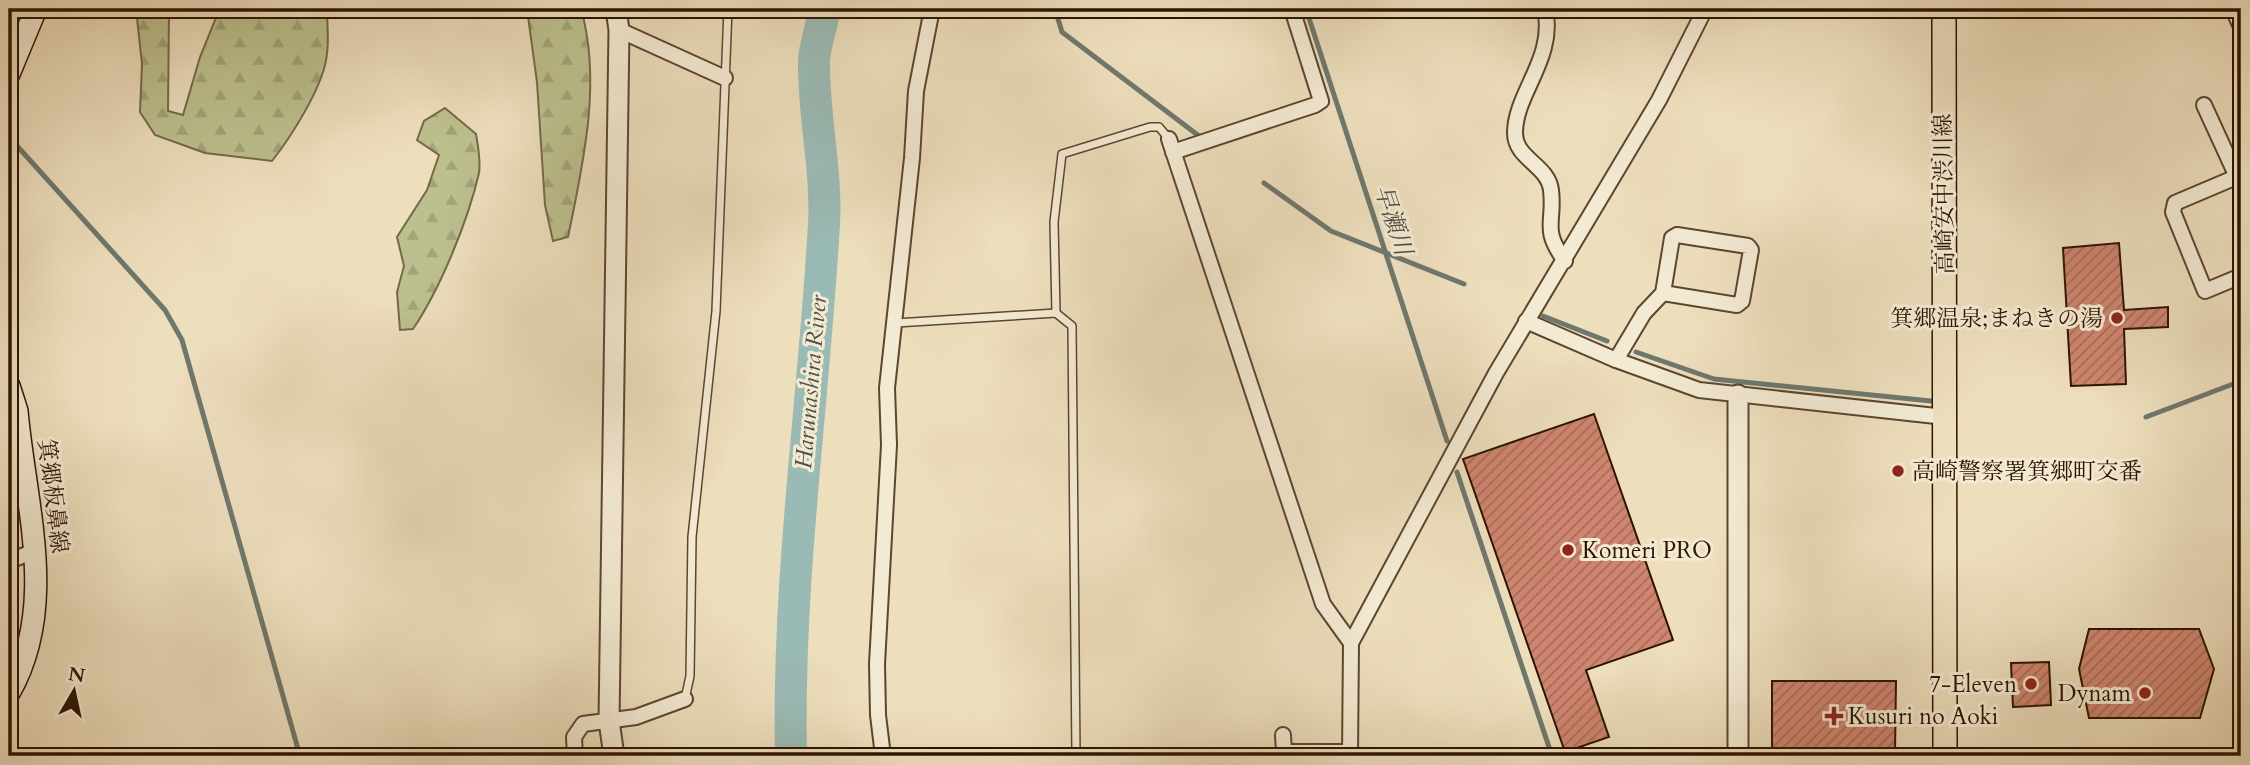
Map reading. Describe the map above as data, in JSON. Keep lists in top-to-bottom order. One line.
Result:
{"streets":{"main road":["高崎安中渋川線","箕郷板鼻線"]},"water":["早瀬川","Harunashira River"],"places":{"other":["箕郷温泉;まねきの湯","高崎警察署箕郷町交番","Komeri PRO","7-Eleven","Dynam"],"health":["Kusuri no Aoki"]},"north":"top"}
